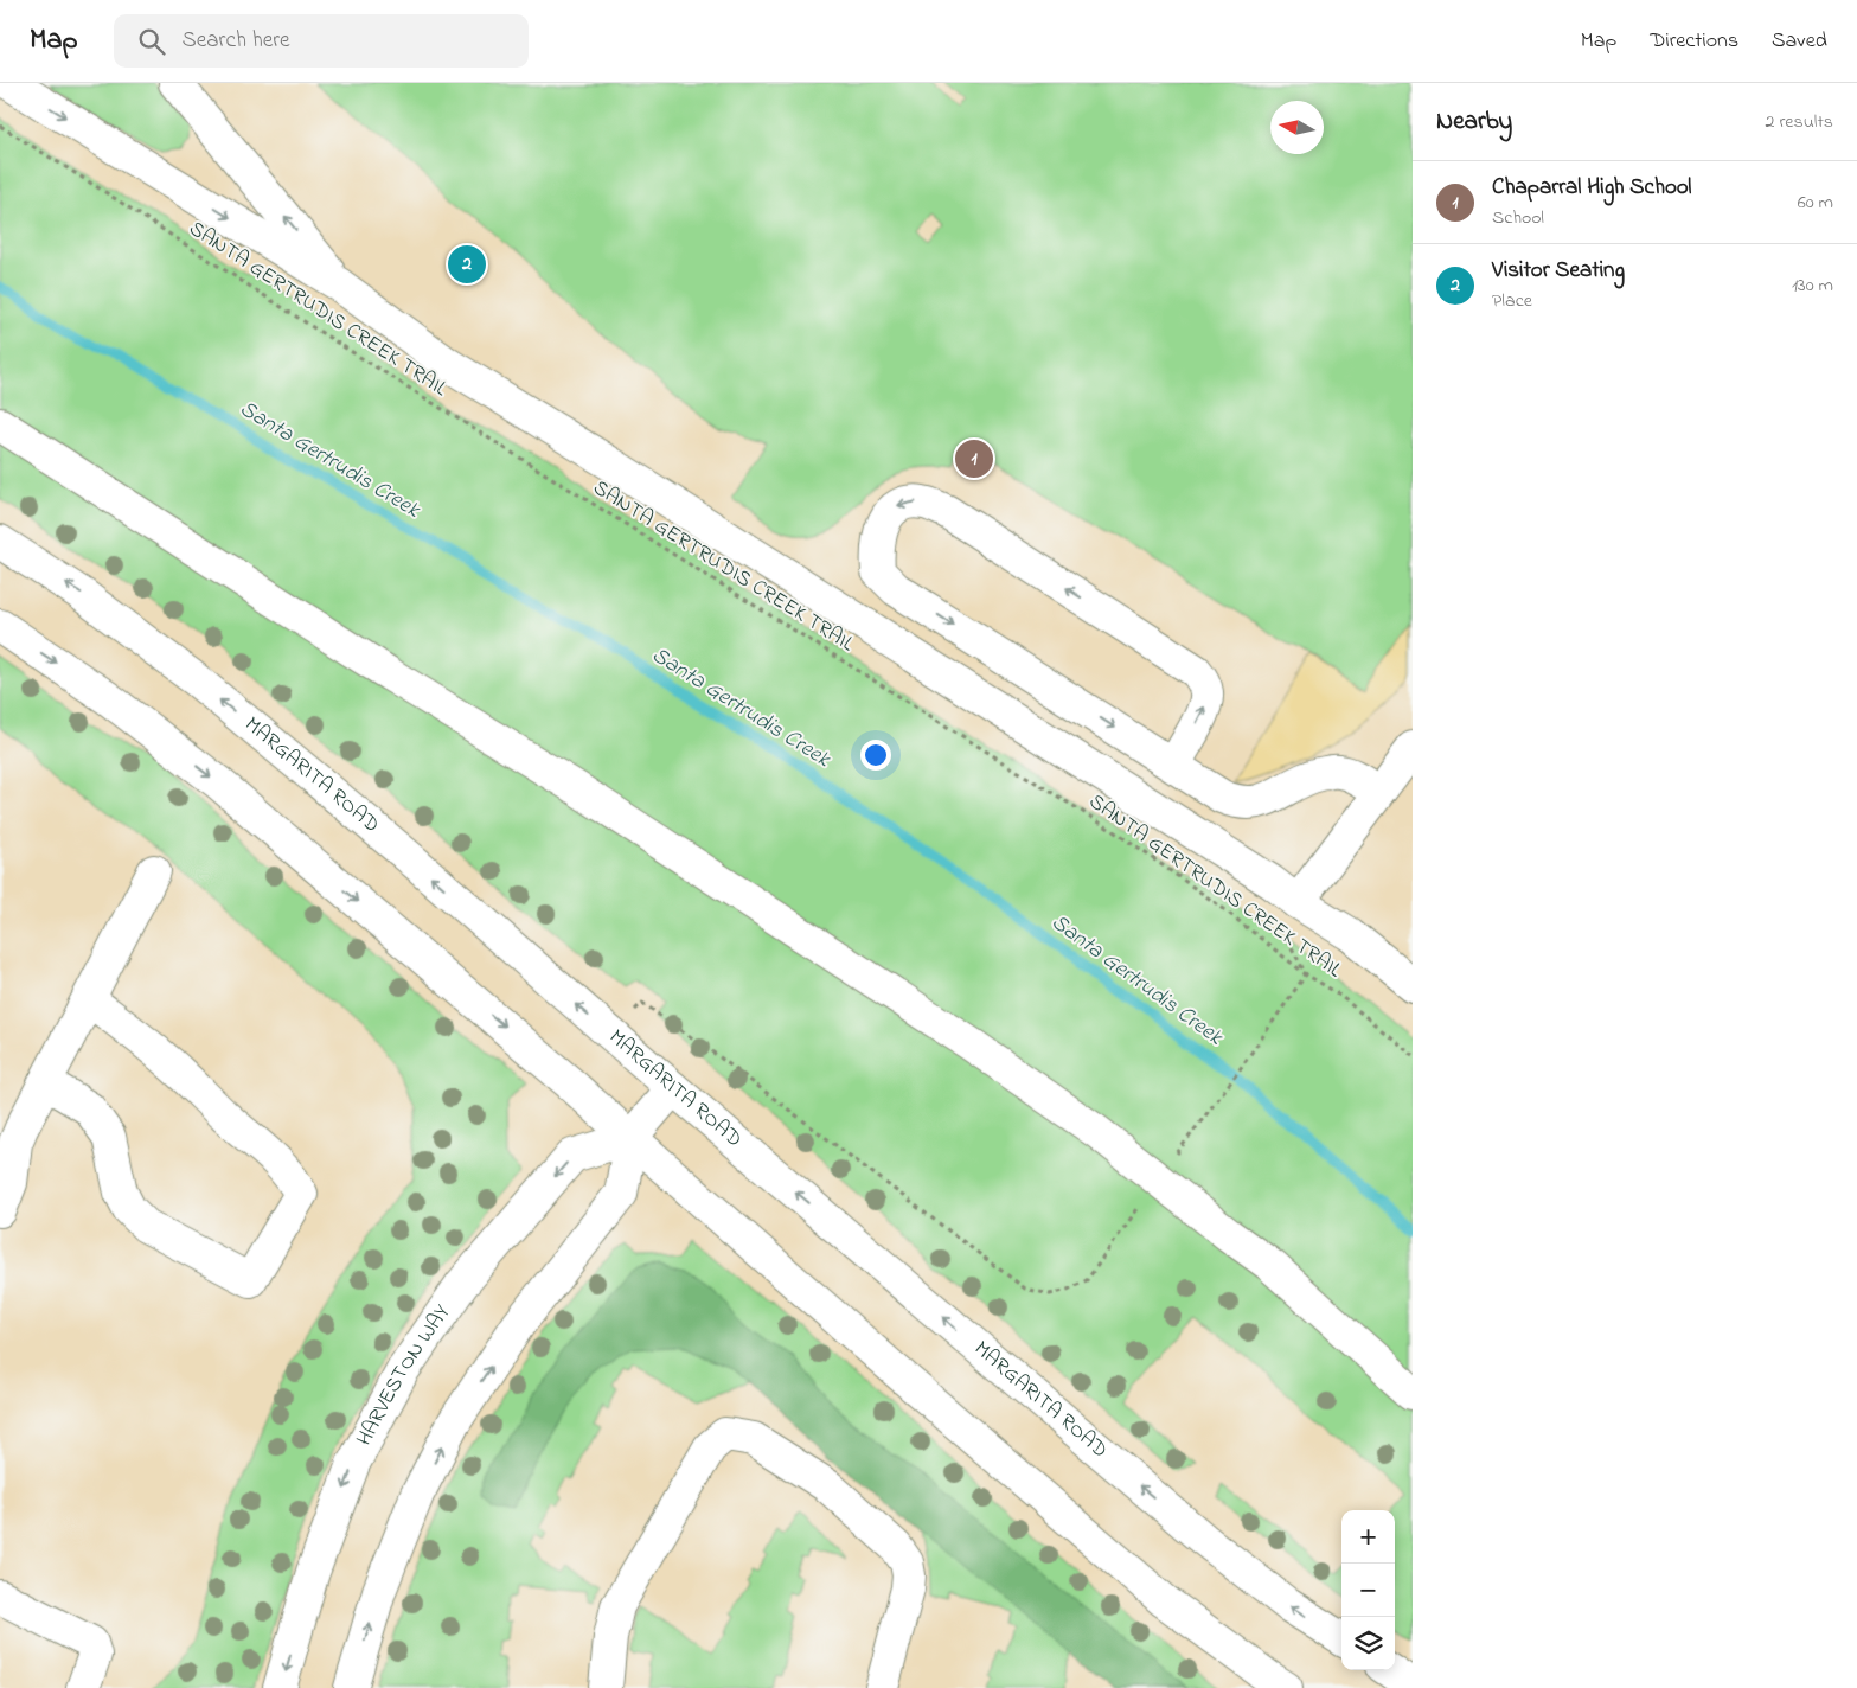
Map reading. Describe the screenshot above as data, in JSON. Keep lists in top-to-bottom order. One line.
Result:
{"streets":{"main road":["MARGARITA ROAD","HARVESTON WAY"],"path":["SANTA GERTRUDIS CREEK TRAIL"]},"water":["Santa Gertrudis Creek"],"north":"left","page":{"header":"Map","search":"Search here","nav":["Map","Directions","Saved"],"heading":["Nearby","2 results"],"list":[{"mark":"1","name":"Chaparral High School","note":"School","value":"60 m"},{"mark":"2","name":"Visitor Seating","note":"Place","value":"130 m"}],"pins":["2","1"],"map_buttons":["+","−"]}}
